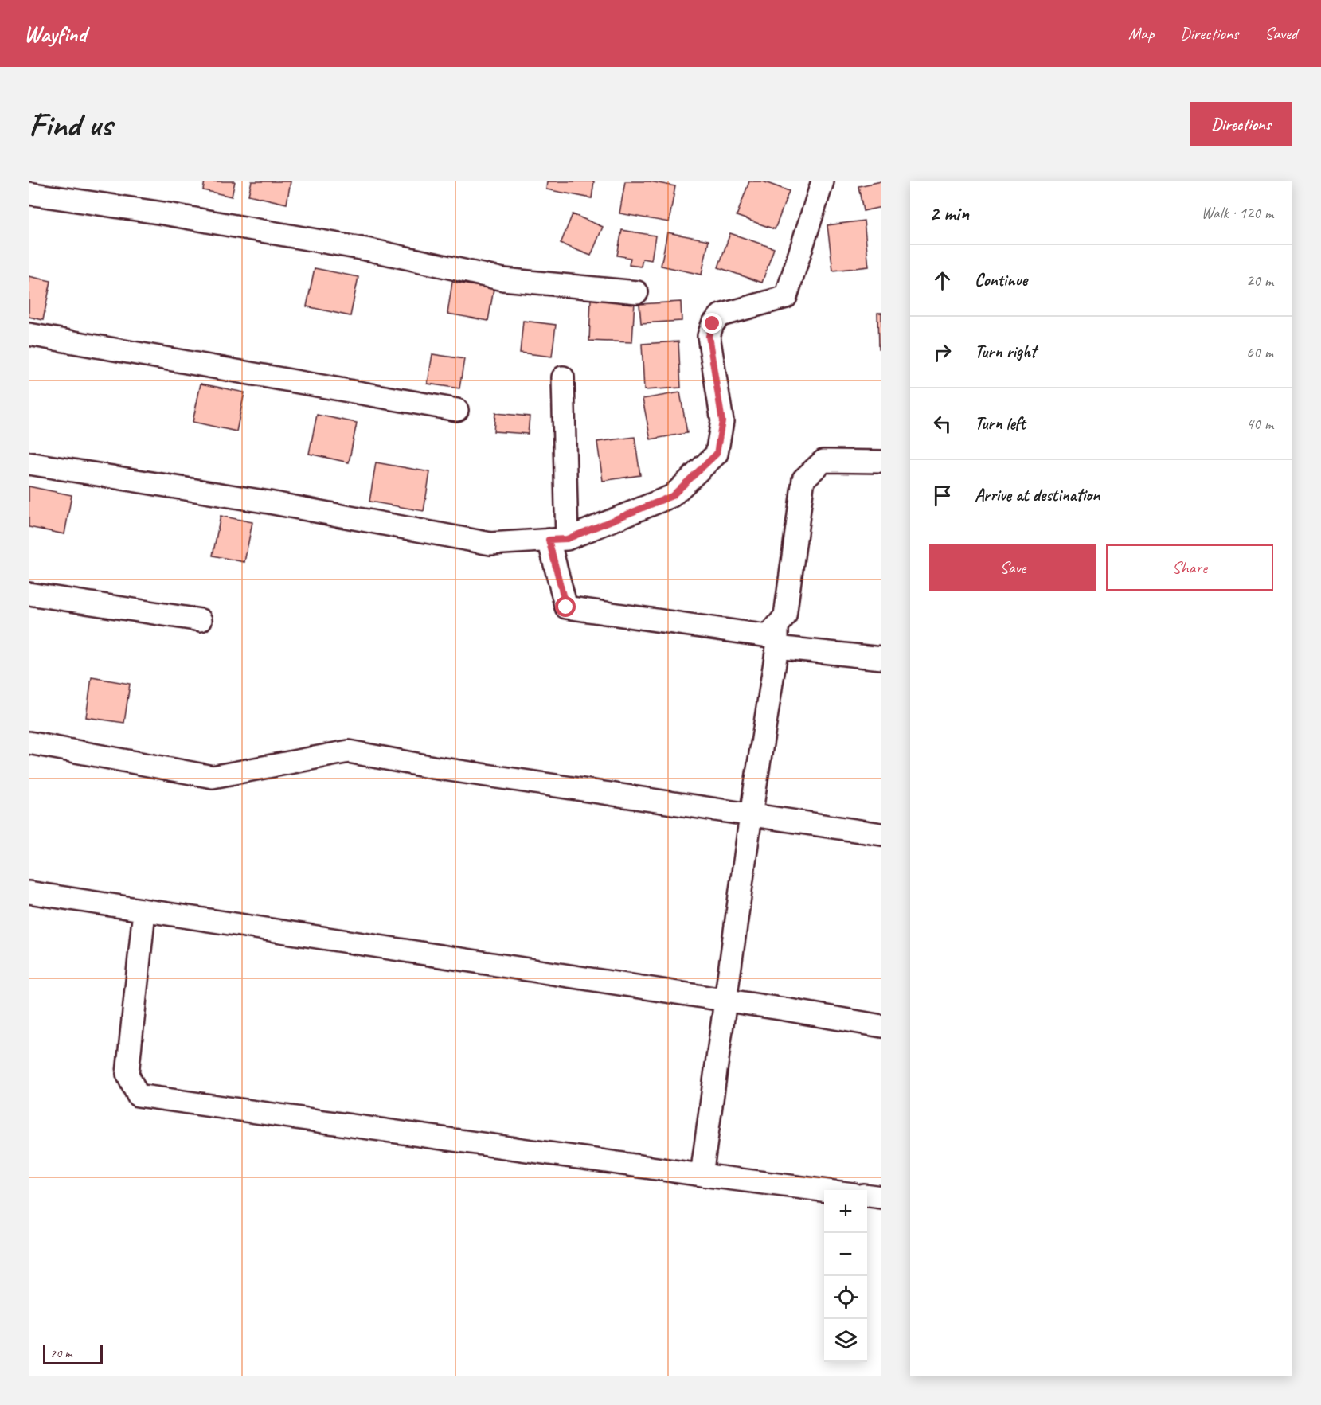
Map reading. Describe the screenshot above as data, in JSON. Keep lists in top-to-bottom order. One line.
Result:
{"scale_bar":"20 m","page":{"header":"Wayfind","nav":["Map","Directions","Saved"],"buttons":["Directions",["Save","Share"]],"title":"Find us","heading":["2 min","Walk · 120 m"],"list":[["Continue","20 m"],["Turn right","60 m"],["Turn left","40 m"],"Arrive at destination"],"map_buttons":["+","−"],"scale":"20 m"}}
